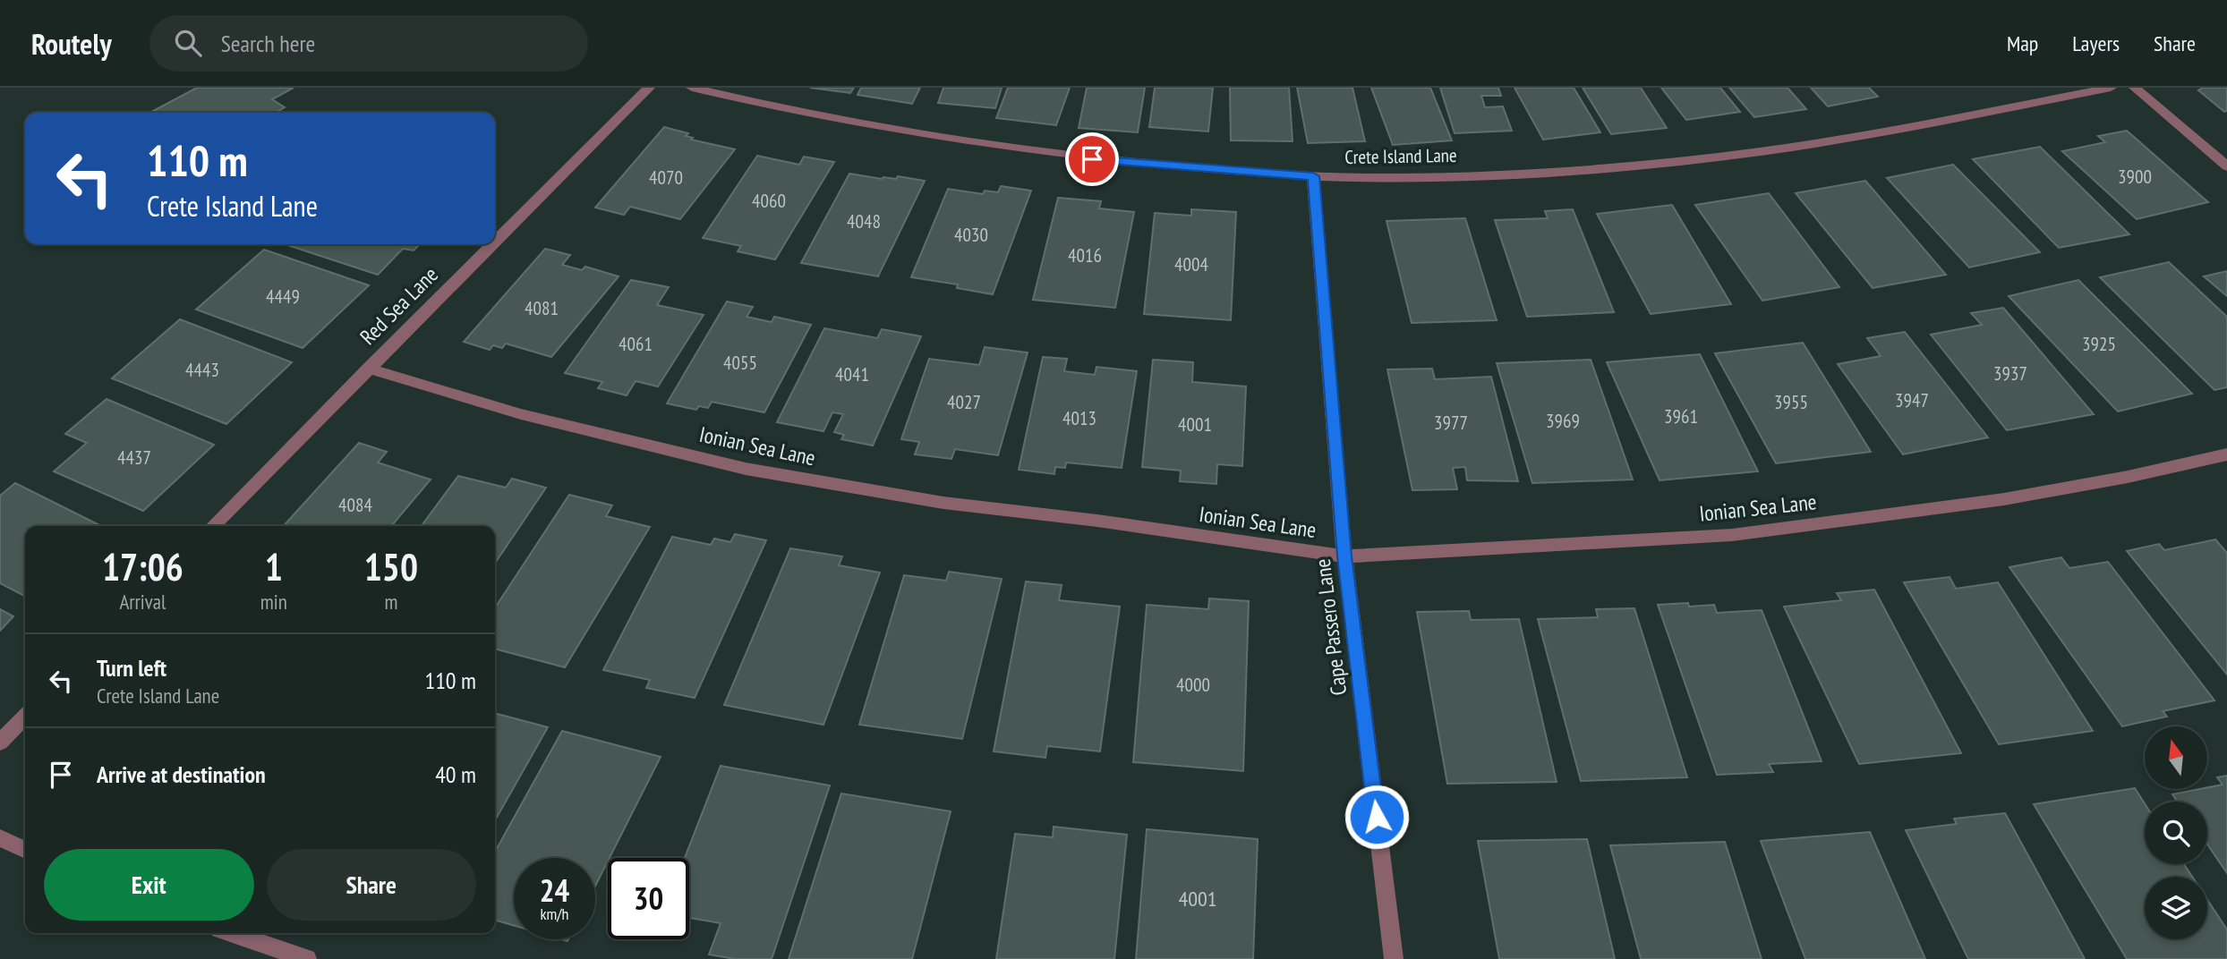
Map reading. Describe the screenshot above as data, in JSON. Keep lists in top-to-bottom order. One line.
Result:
{"streets":{"street":["Crete Island Lane","Red Sea Lane","Ionian Sea Lane","Cape Passero Lane"]},"crossings":[["Crete Island Lane","Cape Passero Lane"],["Red Sea Lane","Ionian Sea Lane"],["Ionian Sea Lane","Cape Passero Lane"]],"house_numbers":["3900","4070","4060","4048","4030","4016","4004","4449","4081","4061","3925","4055","4443","3937","4041","3947","4027","3955","3961","4013","3969","3977","4001","4437","4084","4000","4001"],"north":"top","page":{"header":"Routely","search":"Search here","nav":["Map","Layers","Share"],"turn":["110 m","Crete Island Lane"],"eta":["17:06","Arrival","1","min","150","m"],"list":[{"name":"Turn left","note":"Crete Island Lane","value":"110 m"},{"name":"Arrive at destination","value":"40 m"}],"buttons":["Exit","Share"],"speed":"24 km/h","limit":"30"}}
